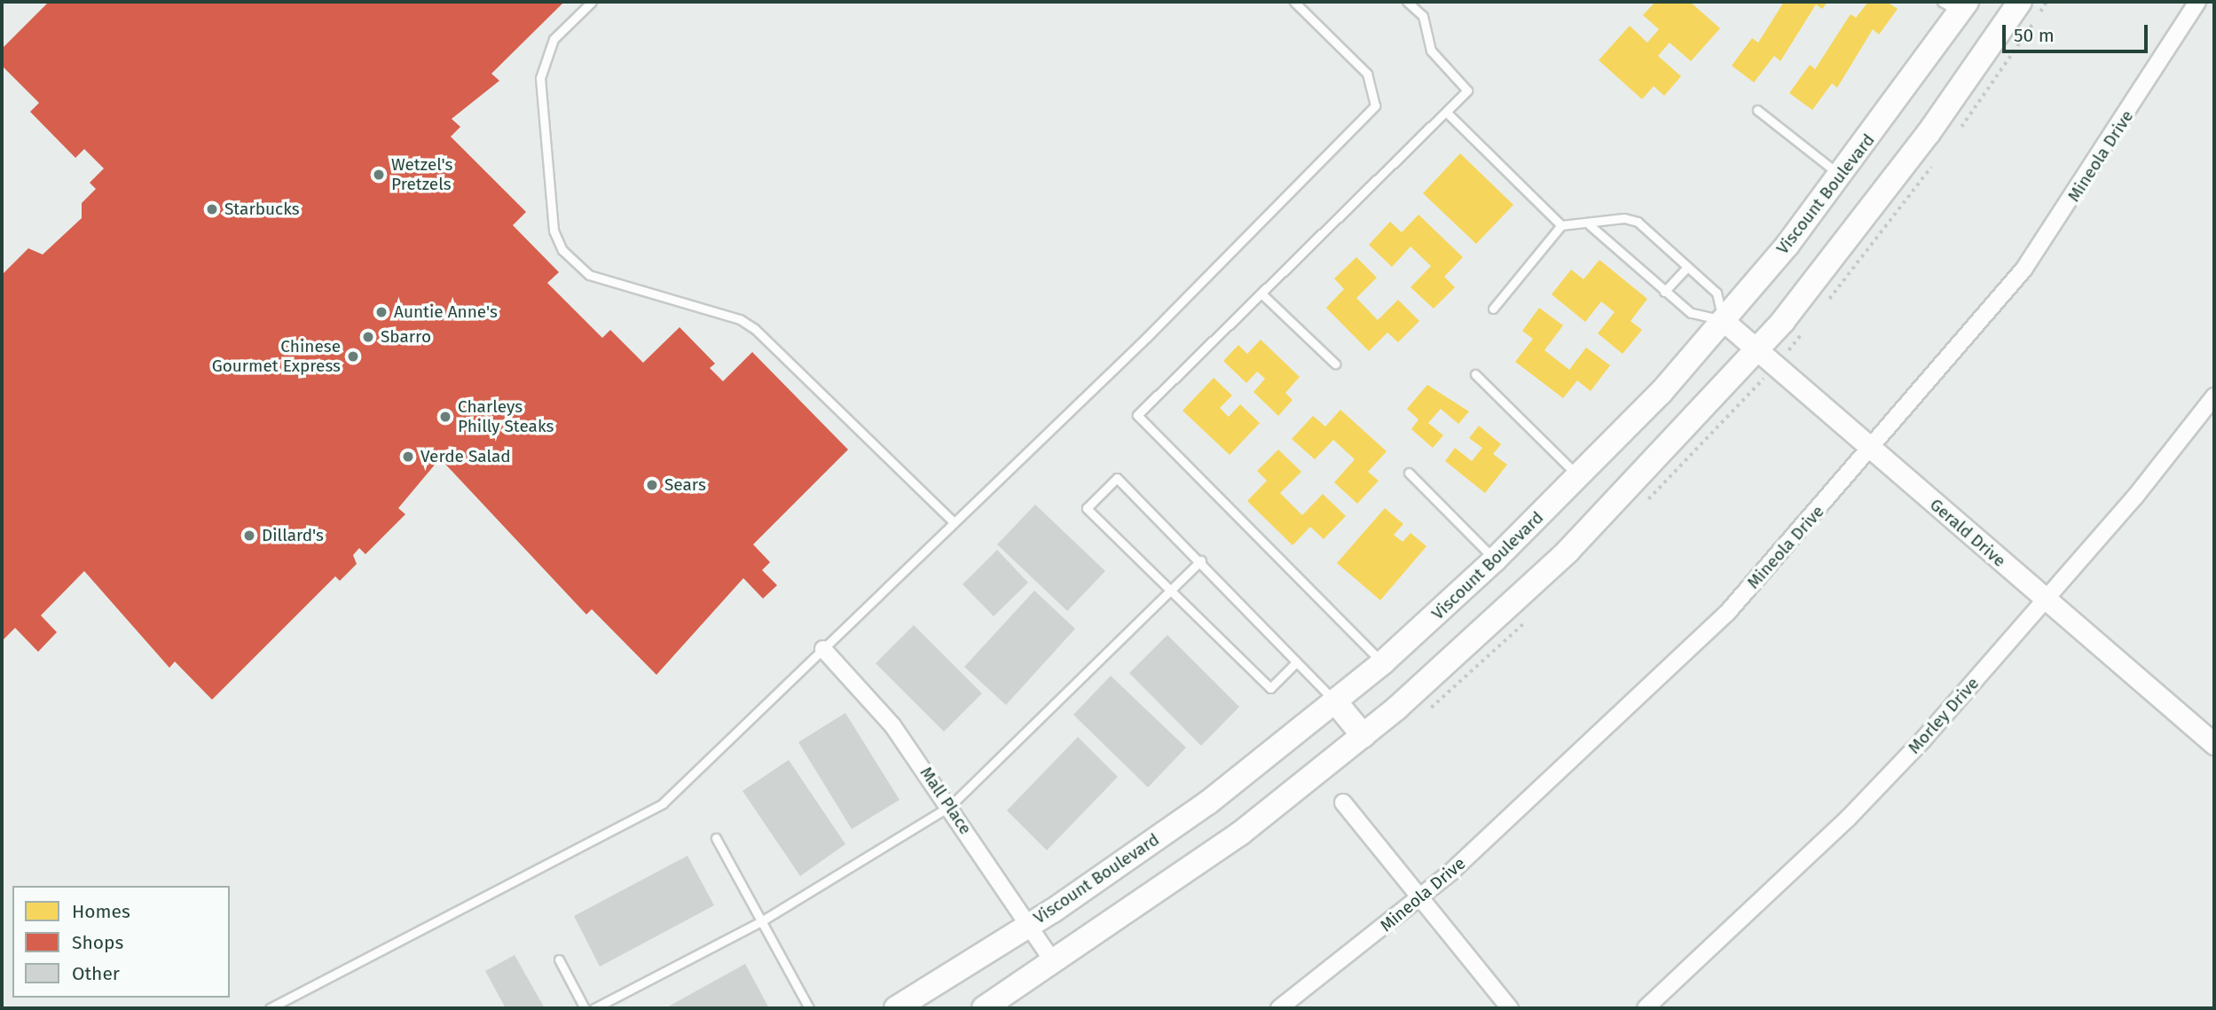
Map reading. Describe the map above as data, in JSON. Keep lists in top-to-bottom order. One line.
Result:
{"streets":{"main road":["Viscount Boulevard"],"street":["Mineola Drive","Gerald Drive","Morley Drive","Mall Place"]},"crossings":[["Mineola Drive","Gerald Drive"],["Viscount Boulevard","Gerald Drive"],["Viscount Boulevard","Mall Place"],["Gerald Drive","Morley Drive"]],"places":["Wetzel's Pretzels","Starbucks","Auntie Anne's","Sbarro","Chinese Gourmet Express","Charleys Philly Steaks","Verde Salad","Sears","Dillard's"],"legend":["Homes","Shops","Other"],"scale_bar":"50 m"}
